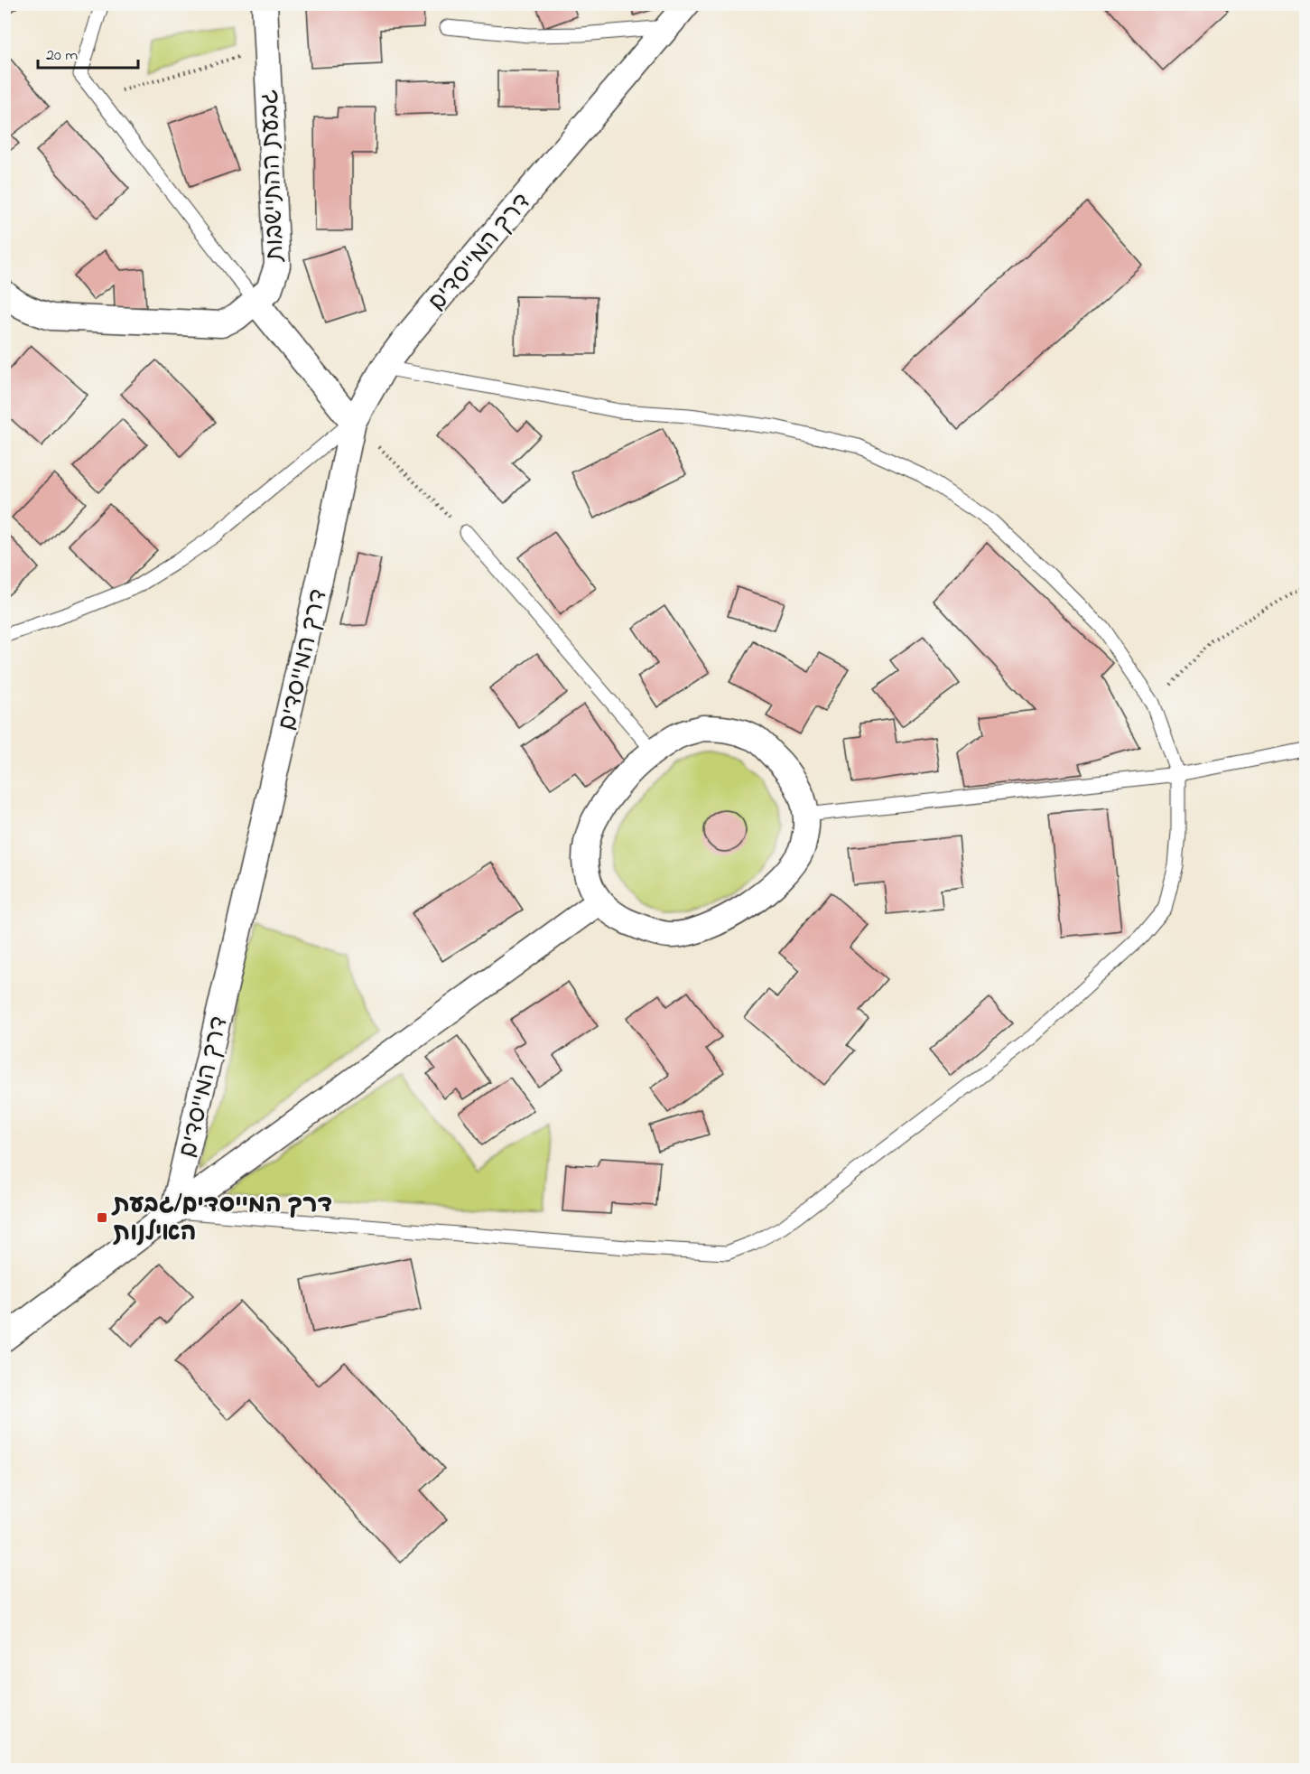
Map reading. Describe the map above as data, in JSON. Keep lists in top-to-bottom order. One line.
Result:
{"streets":{"street":["גבעת ההתיישבות","דרך המייסדים"]},"places":{"transit":["דרך המייסדים/גבעת האילנות"]},"scale_bar":"20 m"}
